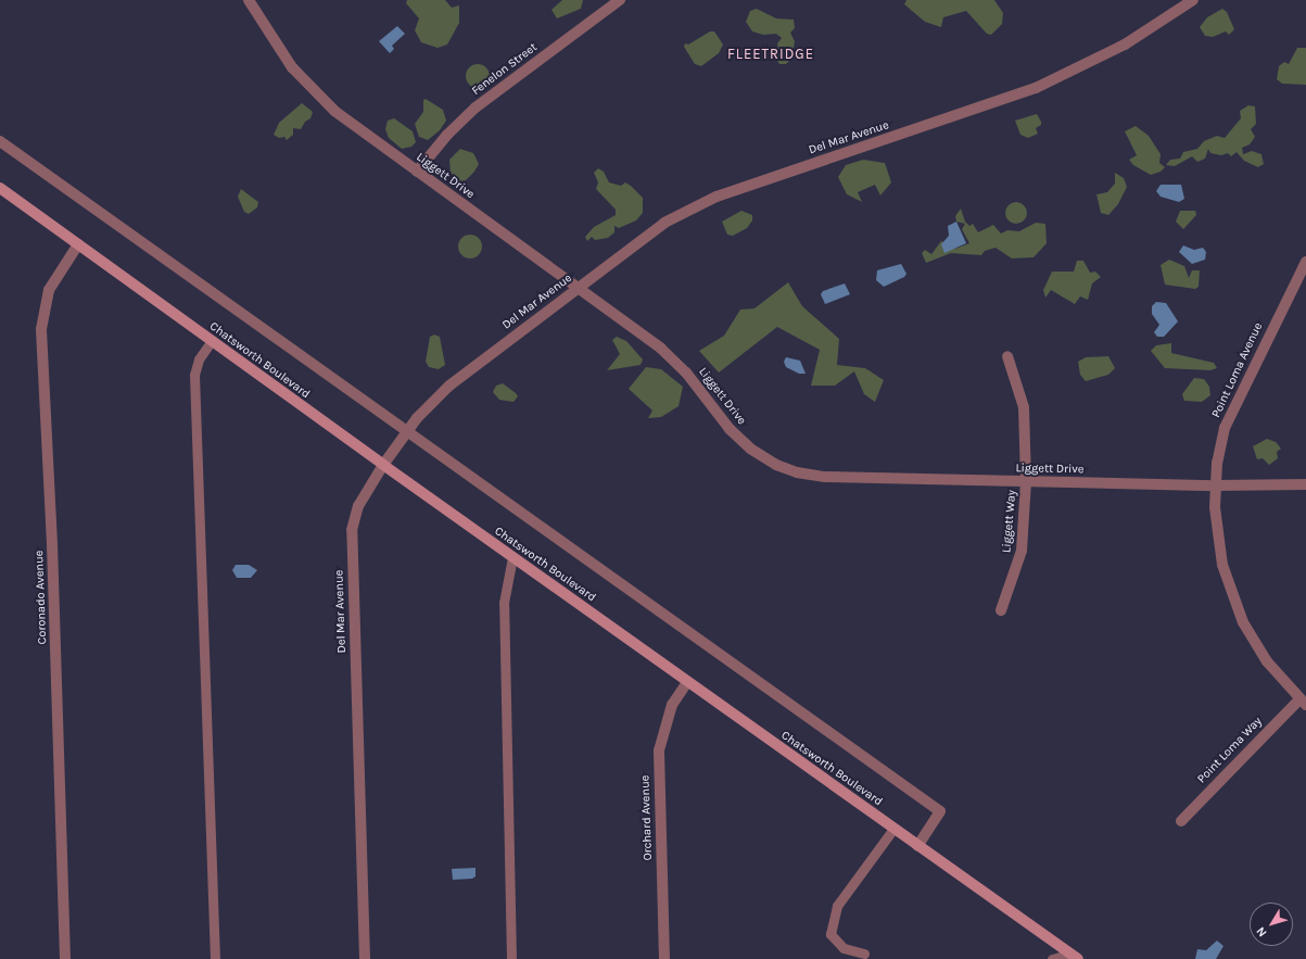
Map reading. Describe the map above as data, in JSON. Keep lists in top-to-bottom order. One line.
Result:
{"streets":{"main road":["Chatsworth Boulevard"],"street":["Fenelon Street","Del Mar Avenue","Liggett Drive","Point Loma Avenue","Liggett Way","Coronado Avenue","Point Loma Way","Orchard Avenue"]},"crossings":[["Fenelon Street","Liggett Drive"],["Del Mar Avenue","Liggett Drive"],["Del Mar Avenue","Chatsworth Boulevard"],["Liggett Drive","Point Loma Avenue"],["Liggett Drive","Liggett Way"],["Chatsworth Boulevard","Coronado Avenue"],["Chatsworth Boulevard","Orchard Avenue"],["Point Loma Avenue","Point Loma Way"]],"districts":["FLEETRIDGE"],"north":"bottom left"}
